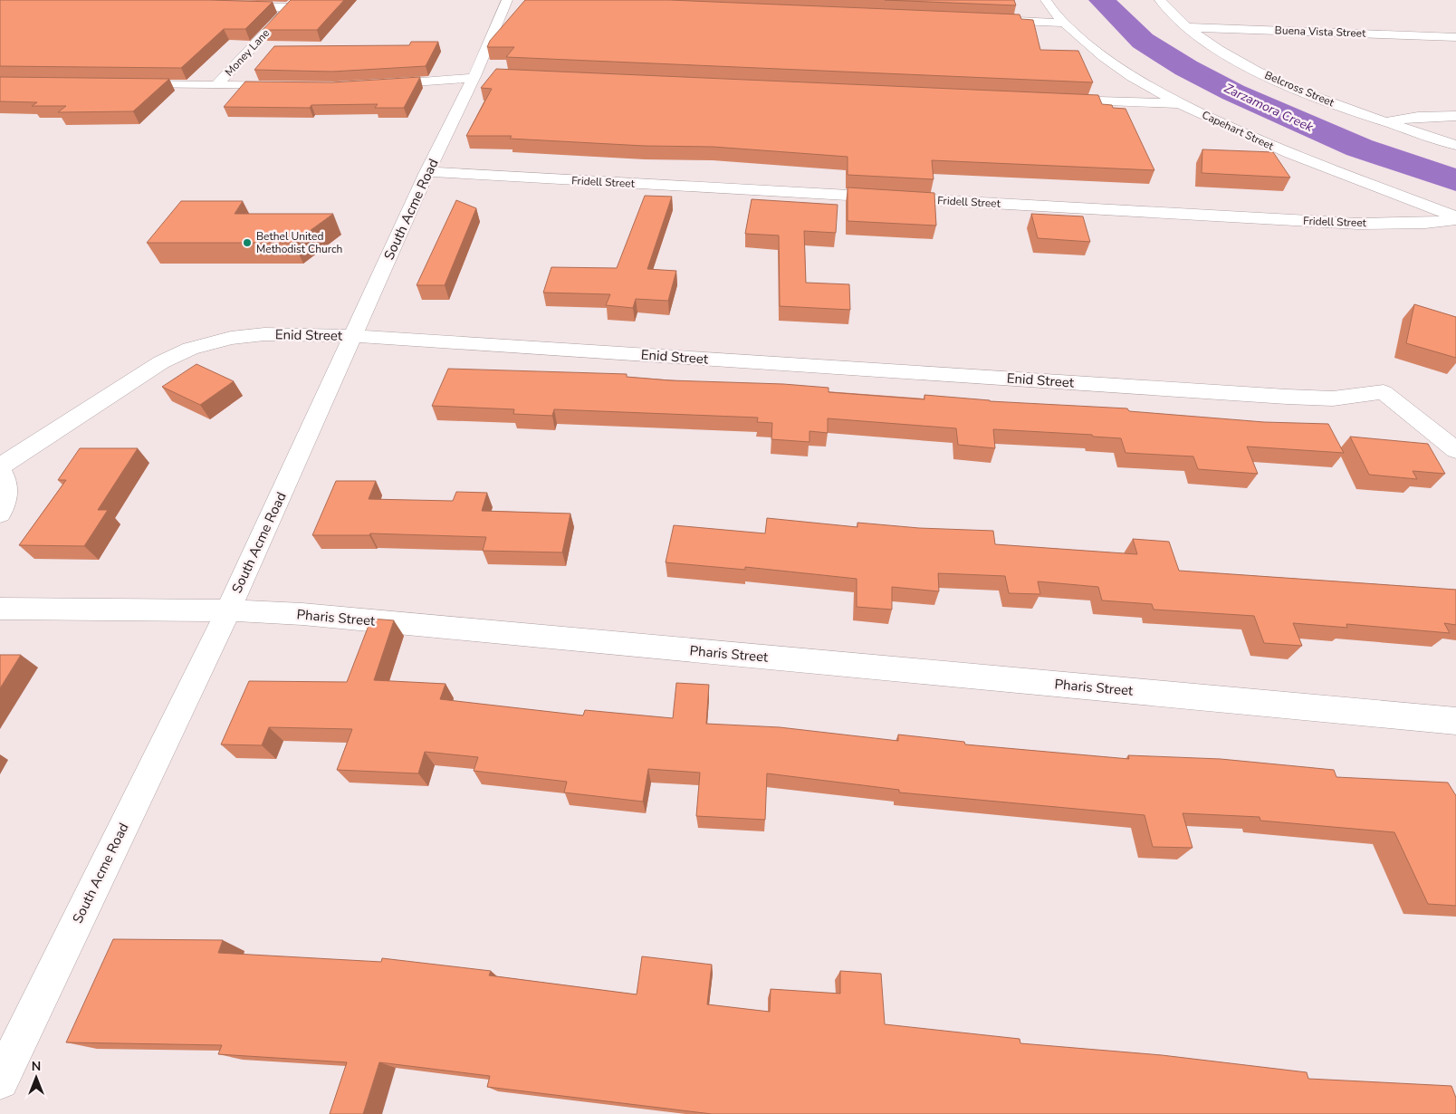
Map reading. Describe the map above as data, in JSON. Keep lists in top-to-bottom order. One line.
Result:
{"streets":{"street":["Buena Vista Street","Money Lane","Belcross Street","Capehart Street","Fridell Street","South Acme Road","Enid Street","Pharis Street"]},"crossings":[["Buena Vista Street","Belcross Street"],["Capehart Street","Fridell Street"],["Fridell Street","South Acme Road"],["South Acme Road","Enid Street"],["South Acme Road","Pharis Street"]],"water":["Zarzamora Creek"],"places":["Bethel United Methodist Church"],"north":"top"}
